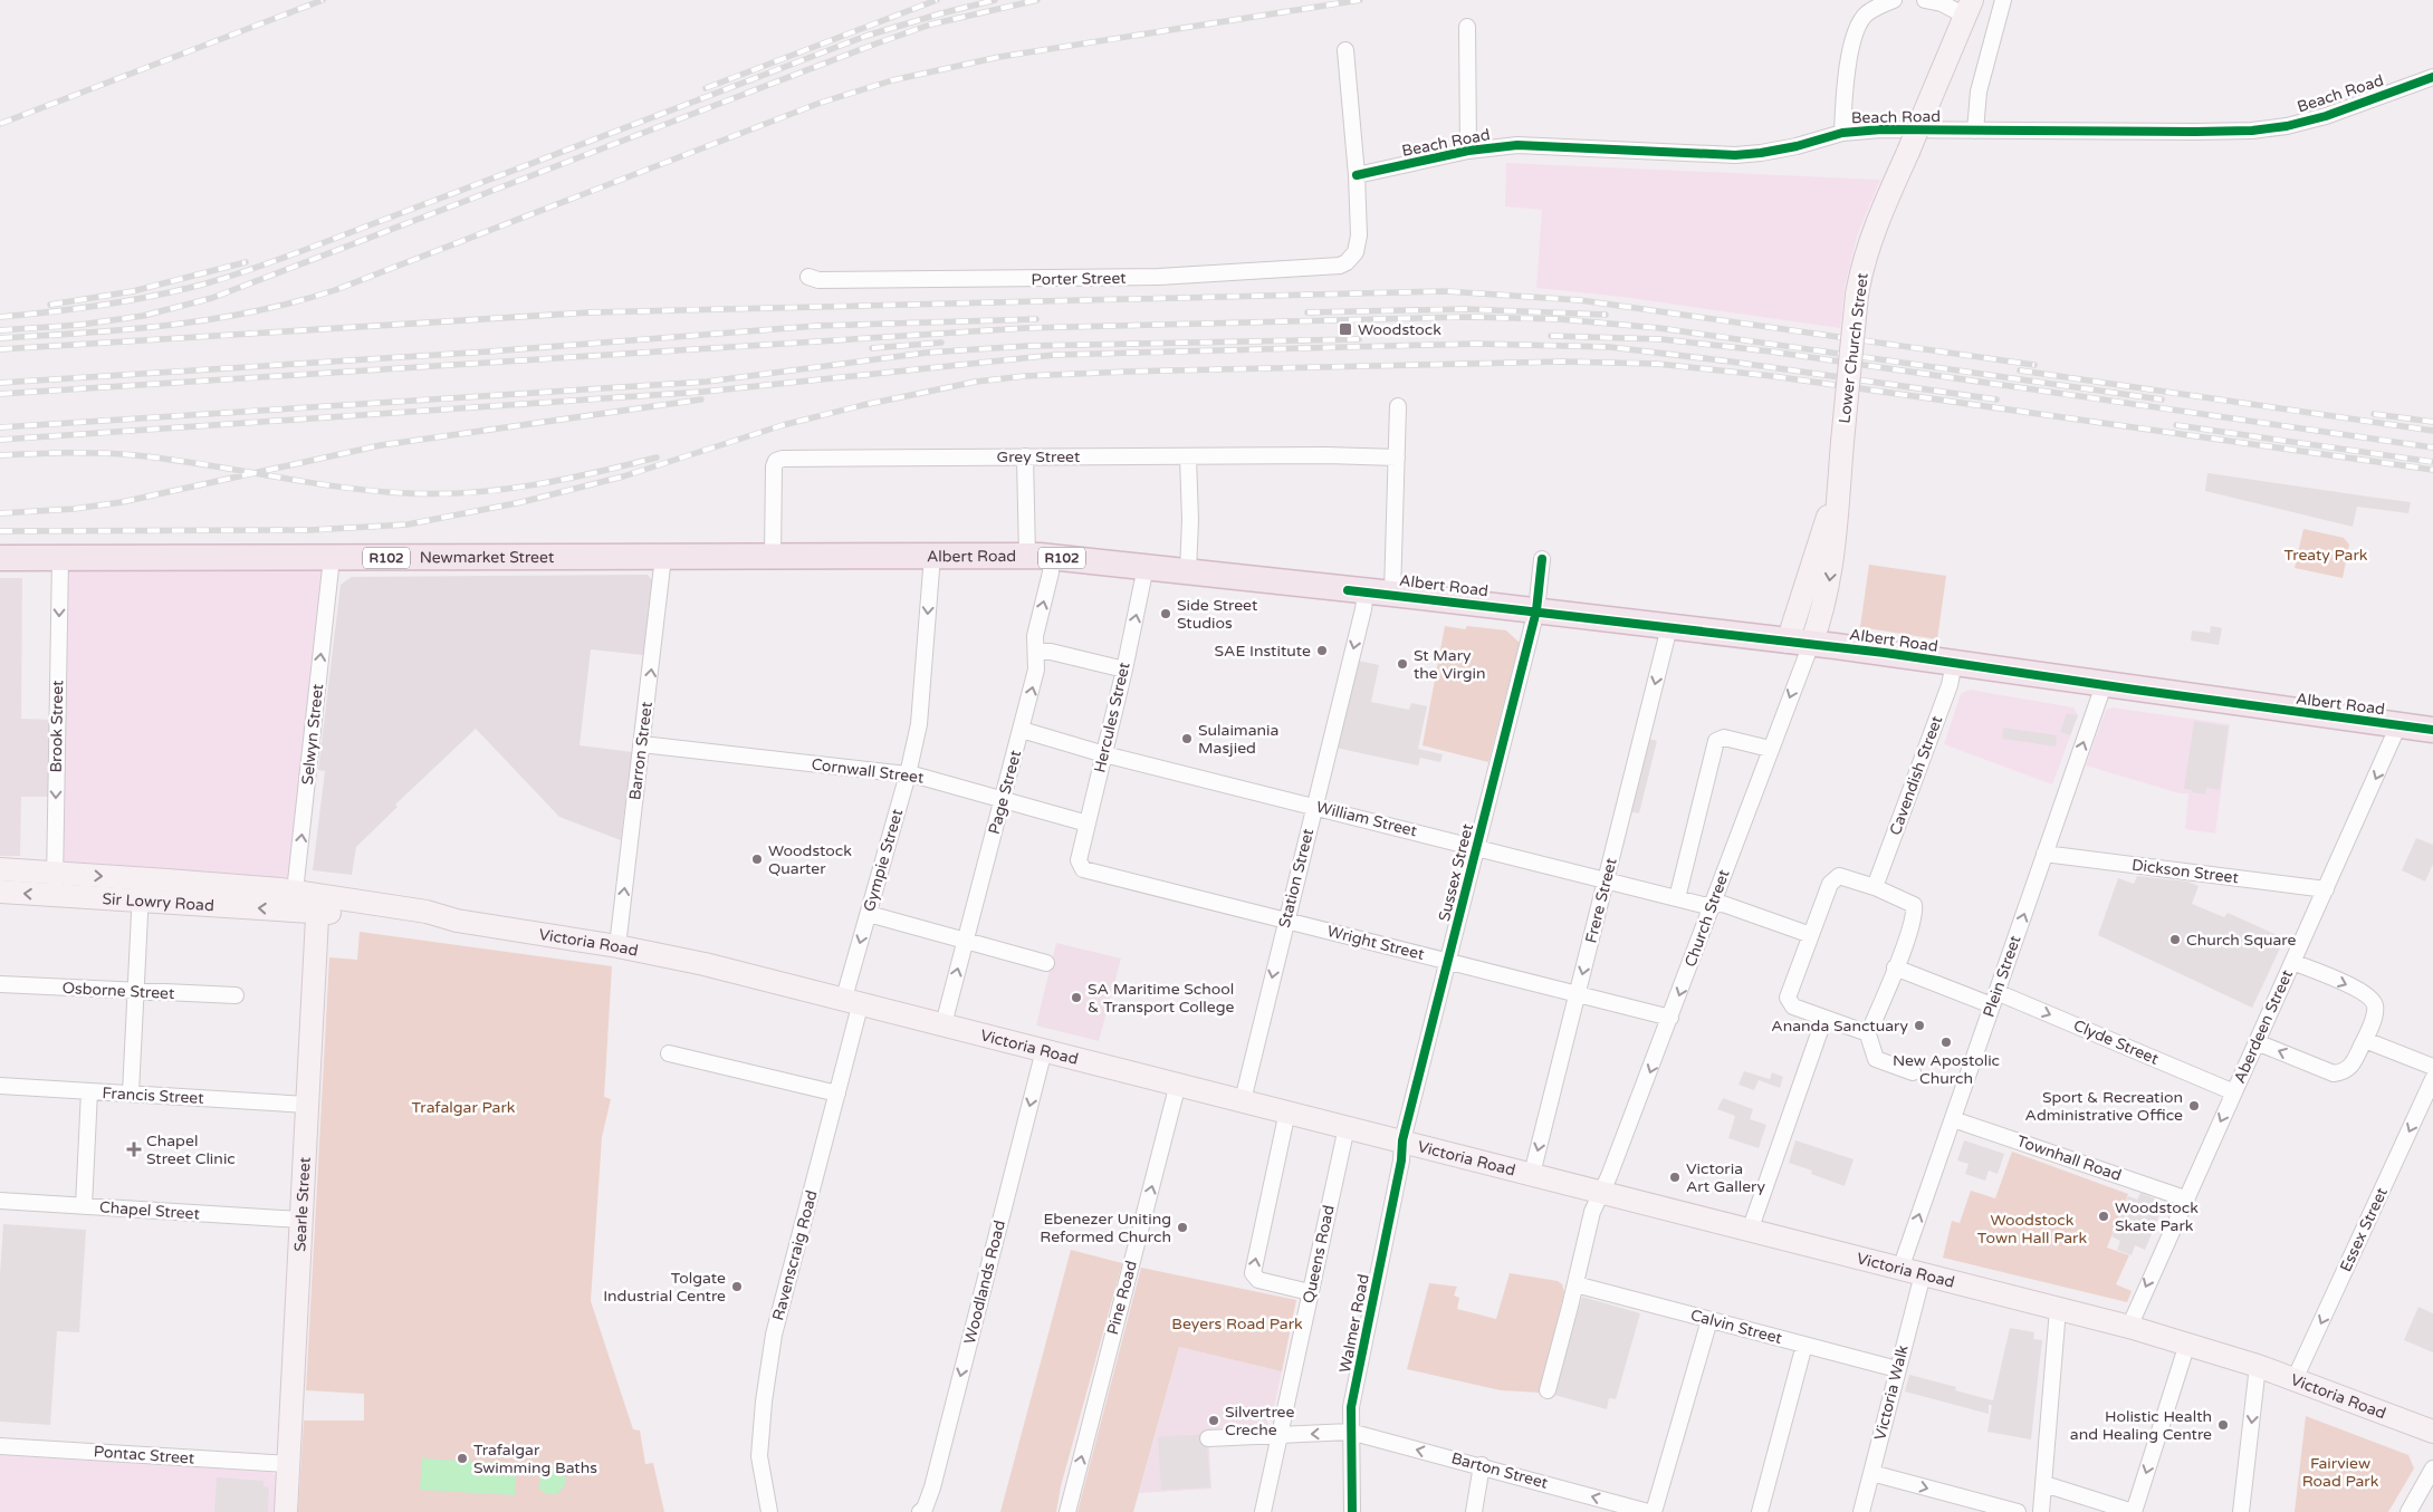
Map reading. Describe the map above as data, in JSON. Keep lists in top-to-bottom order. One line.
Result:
{"streets":{"main road":["Lower Church Street","Albert Road","R102","Newmarket Street","Sir Lowry Road","Victoria Road","Searle Street"],"street":["Beach Road","Porter Street","Grey Street","Hercules Street","Brook Street","Selwyn Street","Barron Street","Cornwall Street","Cavendish Street","Page Street","William Street","Gympie Street","Dickson Street","Sussex Street","Station Street","Frere Street","Church Street","Wright Street","Plein Street","Osborne Street","Aberdeen Street","Clyde Street","Francis Street","Townhall Road","Chapel Street","Essex Street","Queens Road","Ravenscraig Road","Woodlands Road","Pine Road","Walmer Road","Calvin Street","Victoria Walk","Pontac Street","Barton Street"]},"crossings":[["Beach Road","Porter Street"],["Lower Church Street","Albert Road"],["Lower Church Street","Church Street"],["Grey Street","Albert Road"],["Grey Street","Newmarket Street"],["Grey Street","Page Street"],["Albert Road","Newmarket Street"],["Albert Road","Hercules Street"],["Albert Road","Cavendish Street"],["Albert Road","Page Street"],["Albert Road","Gympie Street"],["Albert Road","Sussex Street"],["Albert Road","Station Street"],["Albert Road","Frere Street"],["Albert Road","Church Street"],["Albert Road","Plein Street"],["Albert Road","Aberdeen Street"],["Newmarket Street","Brook Street"],["Newmarket Street","Selwyn Street"],["Newmarket Street","Barron Street"],["Hercules Street","Cornwall Street"],["Hercules Street","William Street"],["Hercules Street","Wright Street"],["Brook Street","Sir Lowry Road"],["Selwyn Street","Sir Lowry Road"],["Selwyn Street","Victoria Road"],["Barron Street","Cornwall Street"],["Barron Street","Victoria Road"],["Cornwall Street","Page Street"],["Cornwall Street","Gympie Street"],["Page Street","William Street"],["Page Street","Victoria Road"],["William Street","Sussex Street"],["William Street","Station Street"],["William Street","Frere Street"],["William Street","Church Street"],["Gympie Street","Victoria Road"],["Gympie Street","Ravenscraig Road"],["Dickson Street","Plein Street"],["Dickson Street","Aberdeen Street"],["Sussex Street","Victoria Road"],["Sussex Street","Wright Street"],["Sussex Street","Walmer Road"],["Station Street","Victoria Road"],["Station Street","Wright Street"],["Frere Street","Victoria Road"],["Frere Street","Wright Street"],["Sir Lowry Road","Victoria Road"],["Church Street","Victoria Road"],["Church Street","Wright Street"],["Church Street","Calvin Street"],["Victoria Road","Plein Street"],["Victoria Road","Aberdeen Street"],["Victoria Road","Searle Street"],["Victoria Road","Essex Street"],["Victoria Road","Queens Road"],["Victoria Road","Ravenscraig Road"],["Victoria Road","Woodlands Road"],["Victoria Road","Pine Road"],["Victoria Road","Walmer Road"],["Victoria Road","Victoria Walk"],["Plein Street","Clyde Street"],["Plein Street","Townhall Road"],["Aberdeen Street","Clyde Street"],["Aberdeen Street","Townhall Road"],["Francis Street","Searle Street"],["Searle Street","Chapel Street"],["Searle Street","Pontac Street"],["Queens Road","Barton Street"],["Walmer Road","Barton Street"],["Calvin Street","Victoria Walk"]],"one_way":["Brook Street","Selwyn Street","Barron Street","Page Street","Gympie Street","Station Street","Frere Street","Church Street","Plein Street","Aberdeen Street","Clyde Street","Essex Street","Woodlands Road","Pine Road","Barton Street"],"parks":["Treaty Park","Trafalgar Park","Woodstock Town Hall Park","Beyers Road Park","Fairview Road Park"],"places":{"transit":["Woodstock"],"other":["Side Street Studios","SAE Institute","St Mary the Virgin","Sulaimania Masjied","Woodstock Quarter","Church Square","SA Maritime School & Transport College","Ananda Sanctuary","New Apostolic Church","Sport & Recreation Administrative Office","Victoria Art Gallery","Woodstock Skate Park","Ebenezer Uniting Reformed Church","Tolgate Industrial Centre","Silvertree Creche","Holistic Health and Healing Centre","Trafalgar Swimming Baths"],"health":["Chapel Street Clinic"]}}
